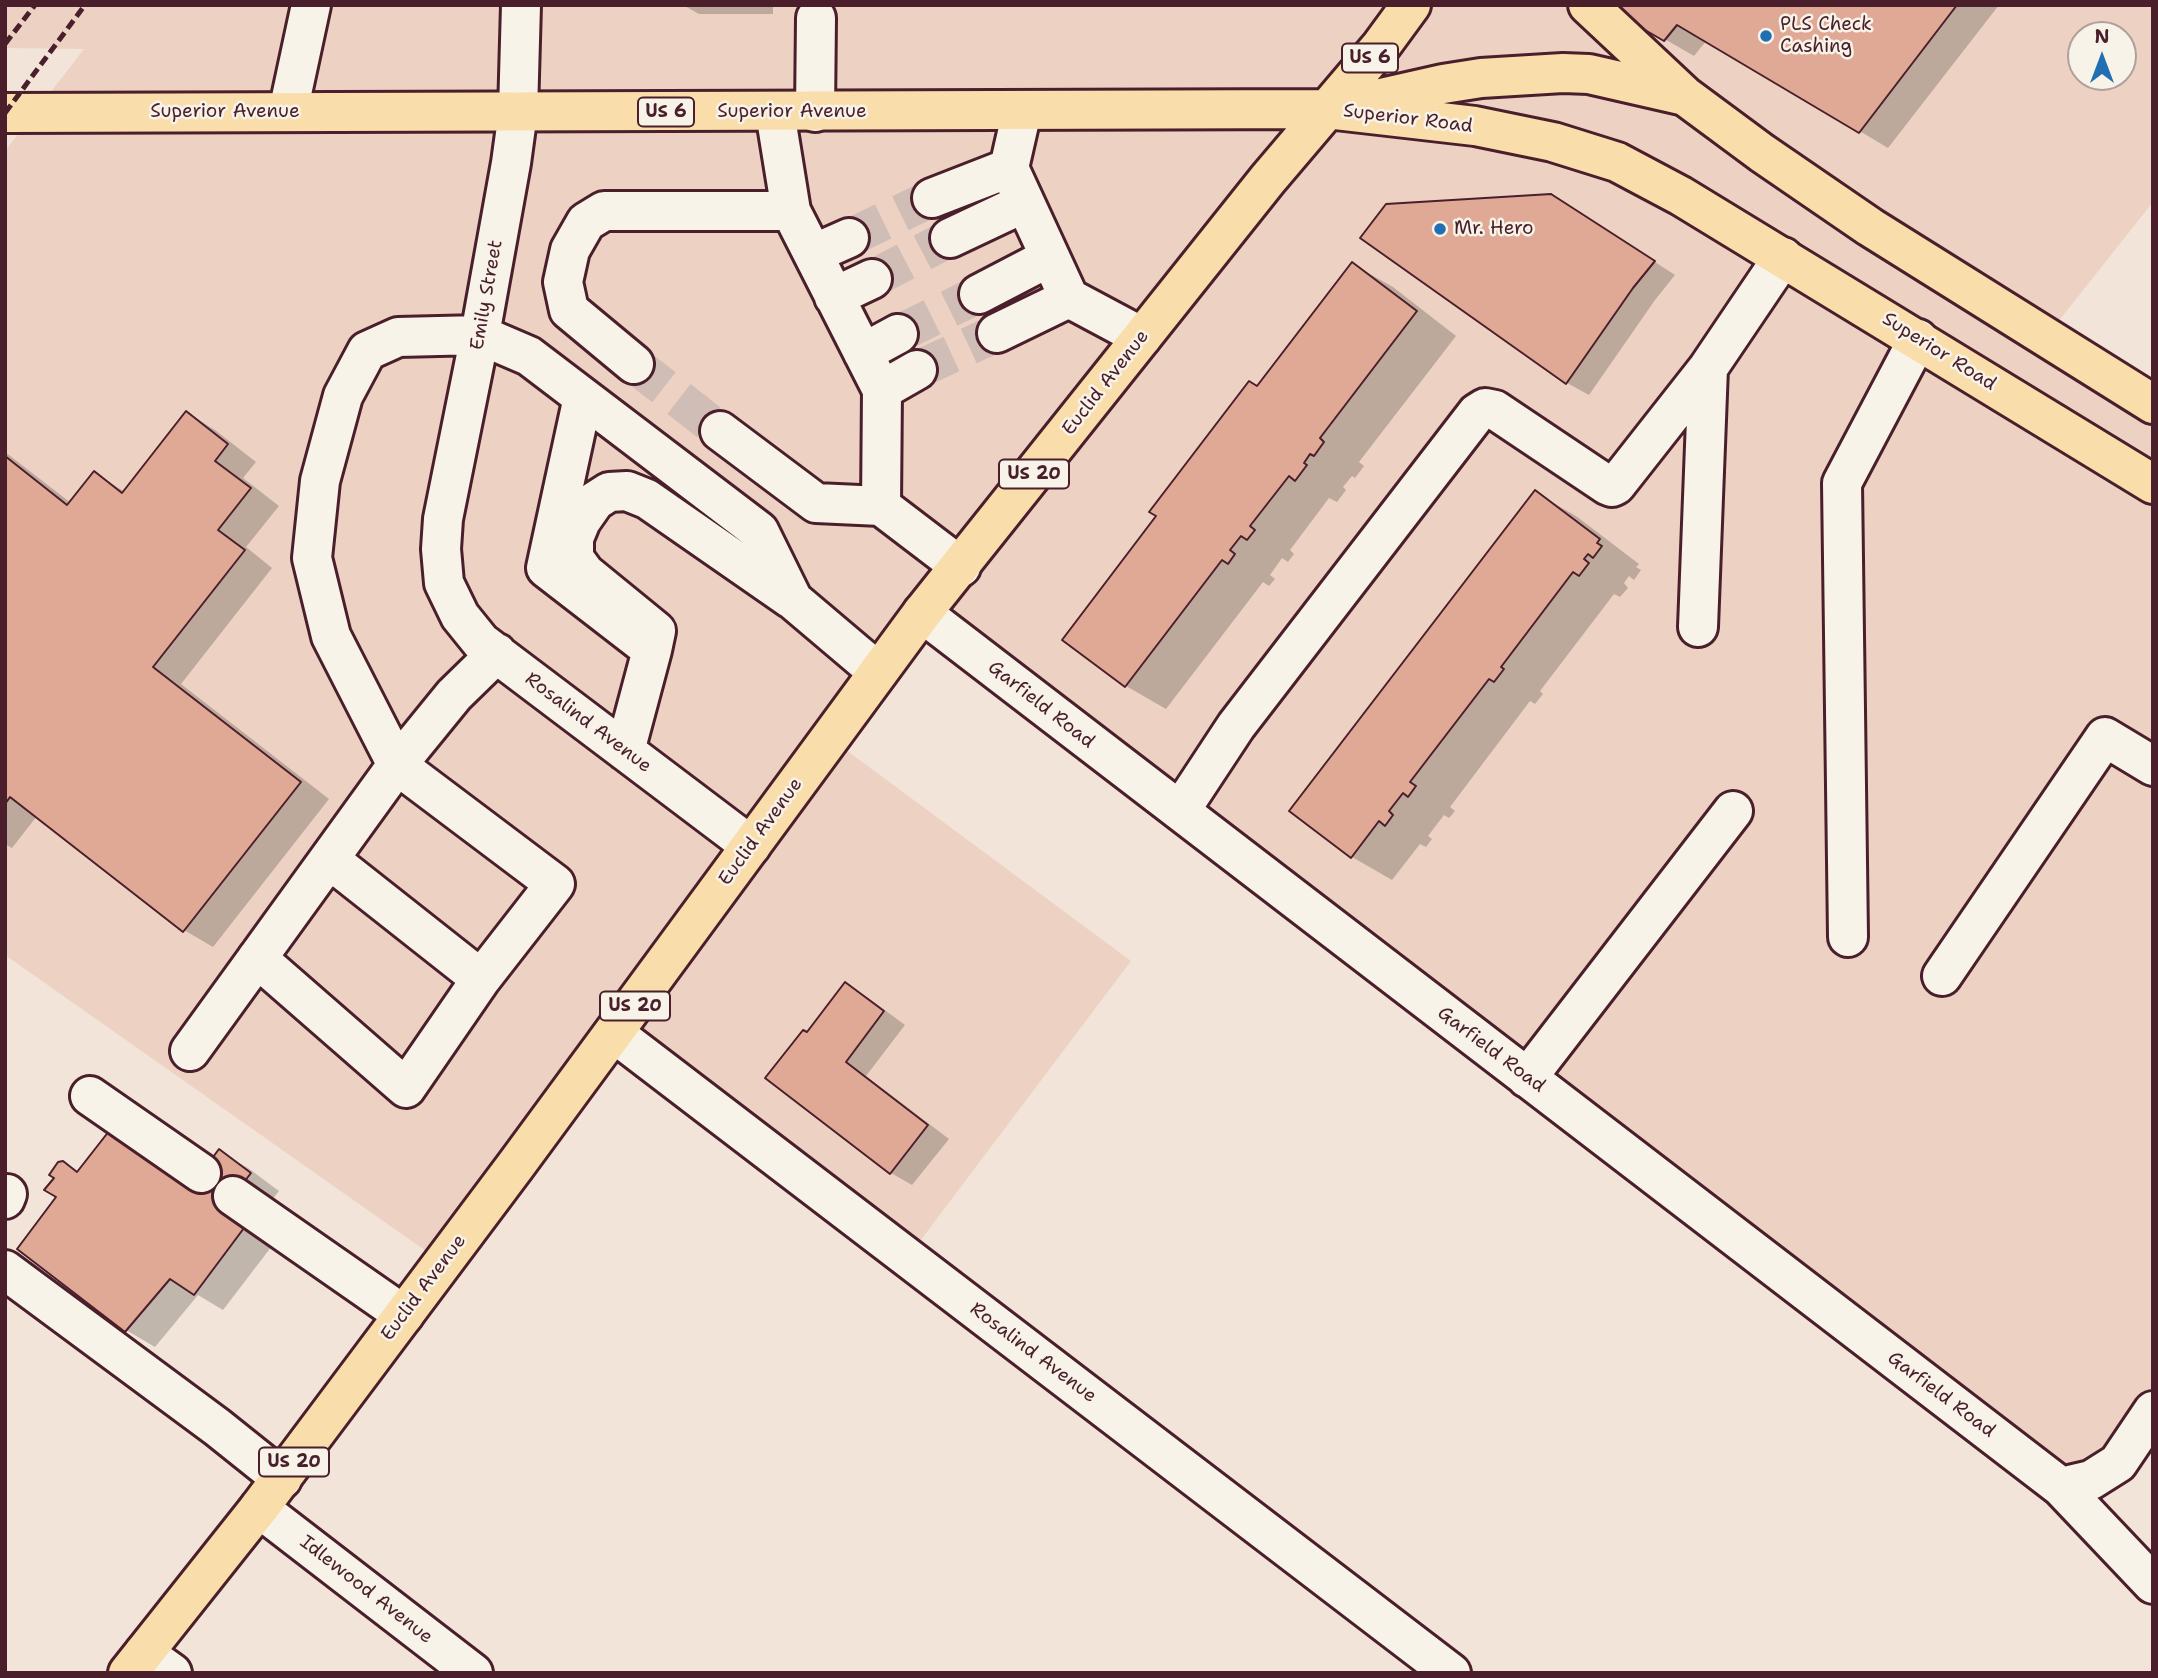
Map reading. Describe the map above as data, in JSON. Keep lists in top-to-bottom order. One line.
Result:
{"streets":{"main road":["US 6","Superior Avenue","Superior Road","Euclid Avenue","US 20"],"street":["Emily Street","Garfield Road","Rosalind Avenue","Idlewood Avenue"]},"crossings":[["Superior Avenue","Superior Road"],["Superior Avenue","Emily Street"],["Superior Avenue","Euclid Avenue"],["Superior Road","Euclid Avenue"],["Emily Street","Rosalind Avenue"],["Euclid Avenue","Garfield Road"],["Euclid Avenue","Rosalind Avenue"],["Euclid Avenue","Idlewood Avenue"]],"places":["PLS Check Cashing","Mr. Hero"],"north":"top"}
